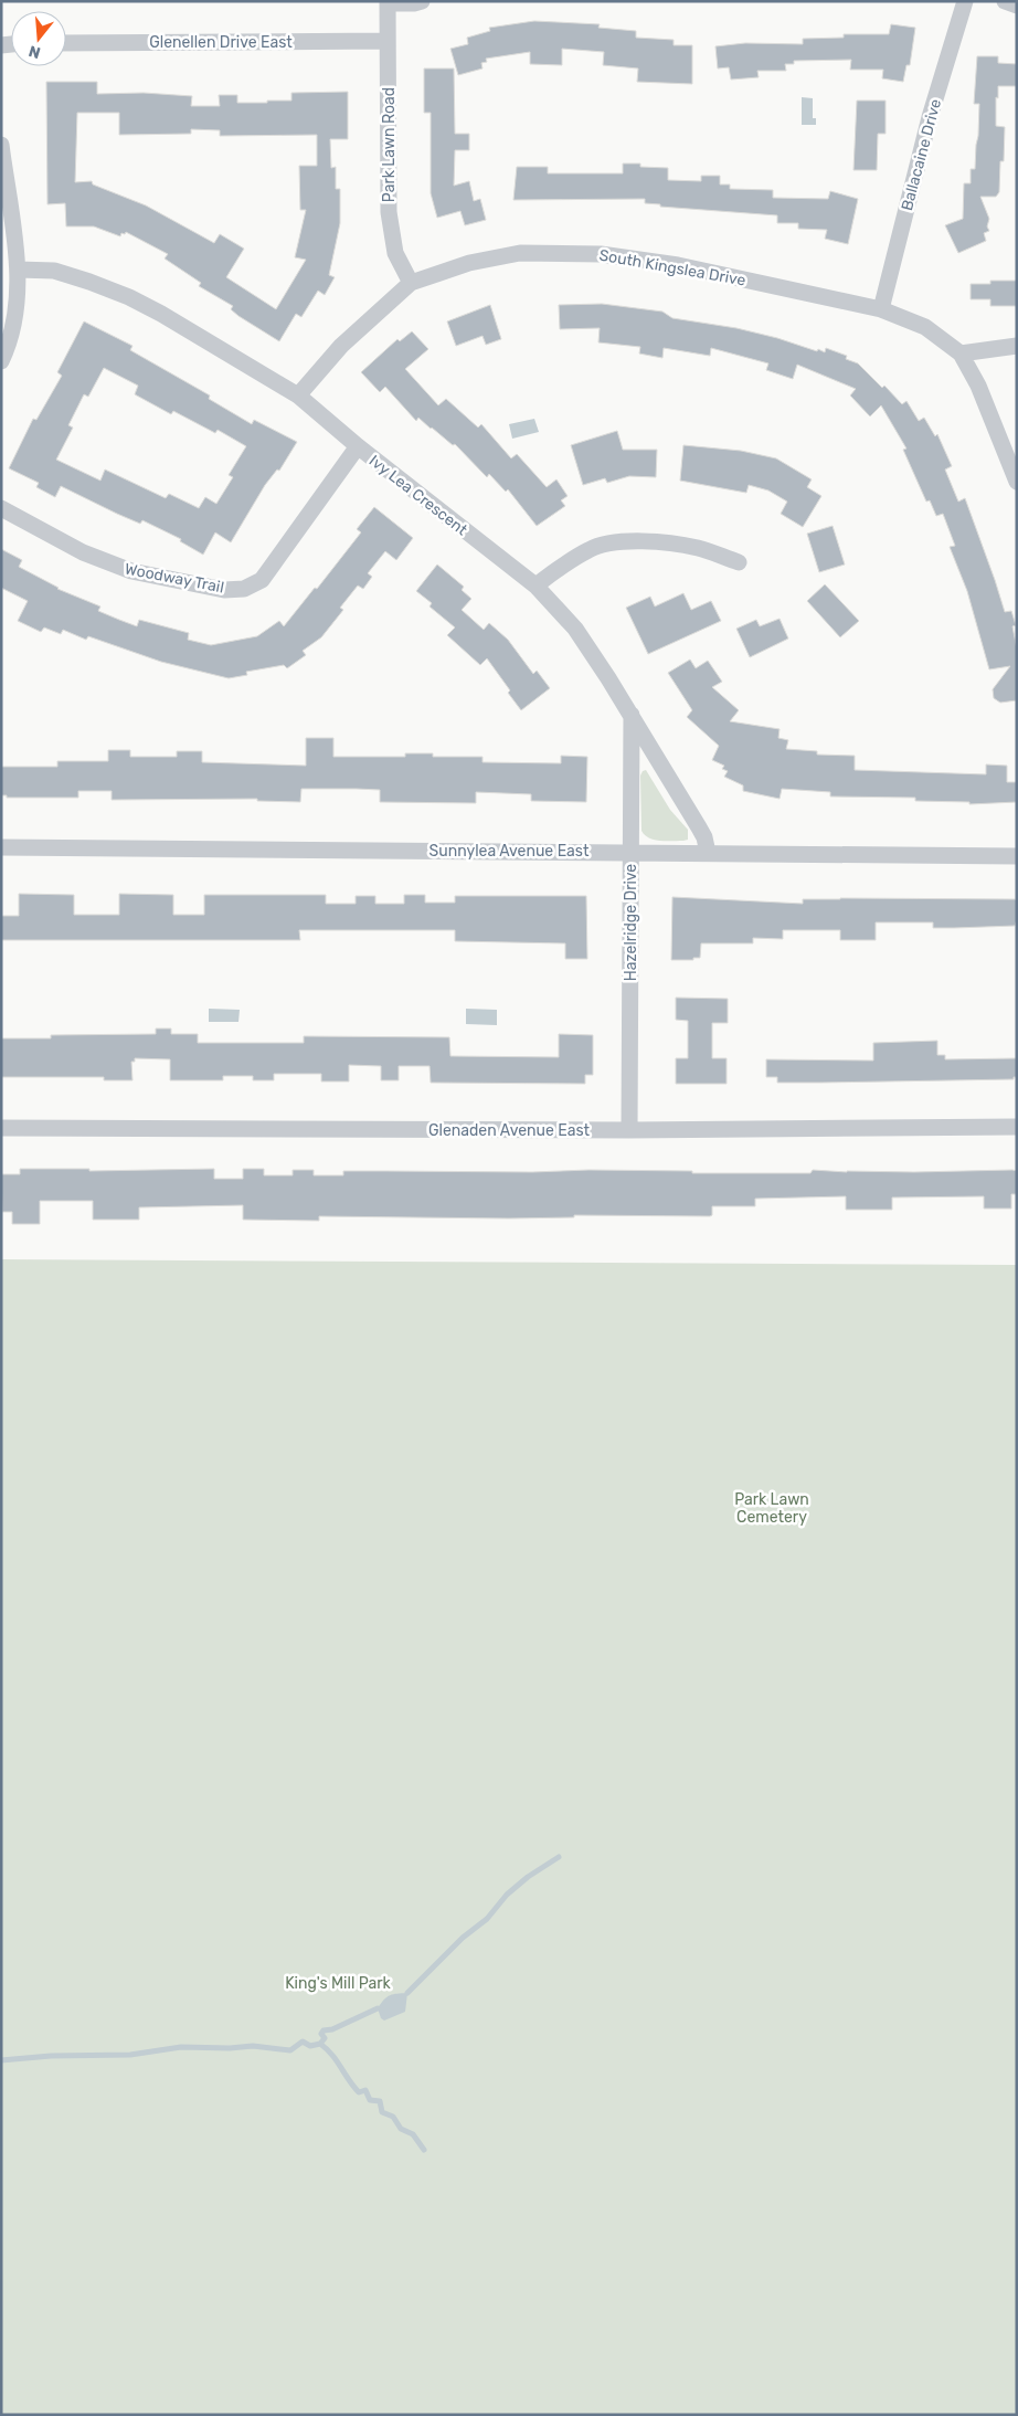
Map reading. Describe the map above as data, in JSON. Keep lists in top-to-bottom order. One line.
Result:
{"streets":{"street":["Glenellen Drive East","Park Lawn Road","Ballacaine Drive","South Kingslea Drive","Ivy Lea Crescent","Woodway Trail","Sunnylea Avenue East","Hazelridge Drive","Glenaden Avenue East"]},"crossings":[["Glenellen Drive East","Park Lawn Road"],["Park Lawn Road","South Kingslea Drive"],["Ballacaine Drive","South Kingslea Drive"],["South Kingslea Drive","Ivy Lea Crescent"],["Ivy Lea Crescent","Woodway Trail"],["Ivy Lea Crescent","Sunnylea Avenue East"],["Ivy Lea Crescent","Hazelridge Drive"],["Sunnylea Avenue East","Hazelridge Drive"],["Hazelridge Drive","Glenaden Avenue East"]],"parks":["Park Lawn Cemetery","King's Mill Park"],"north":"bottom"}
